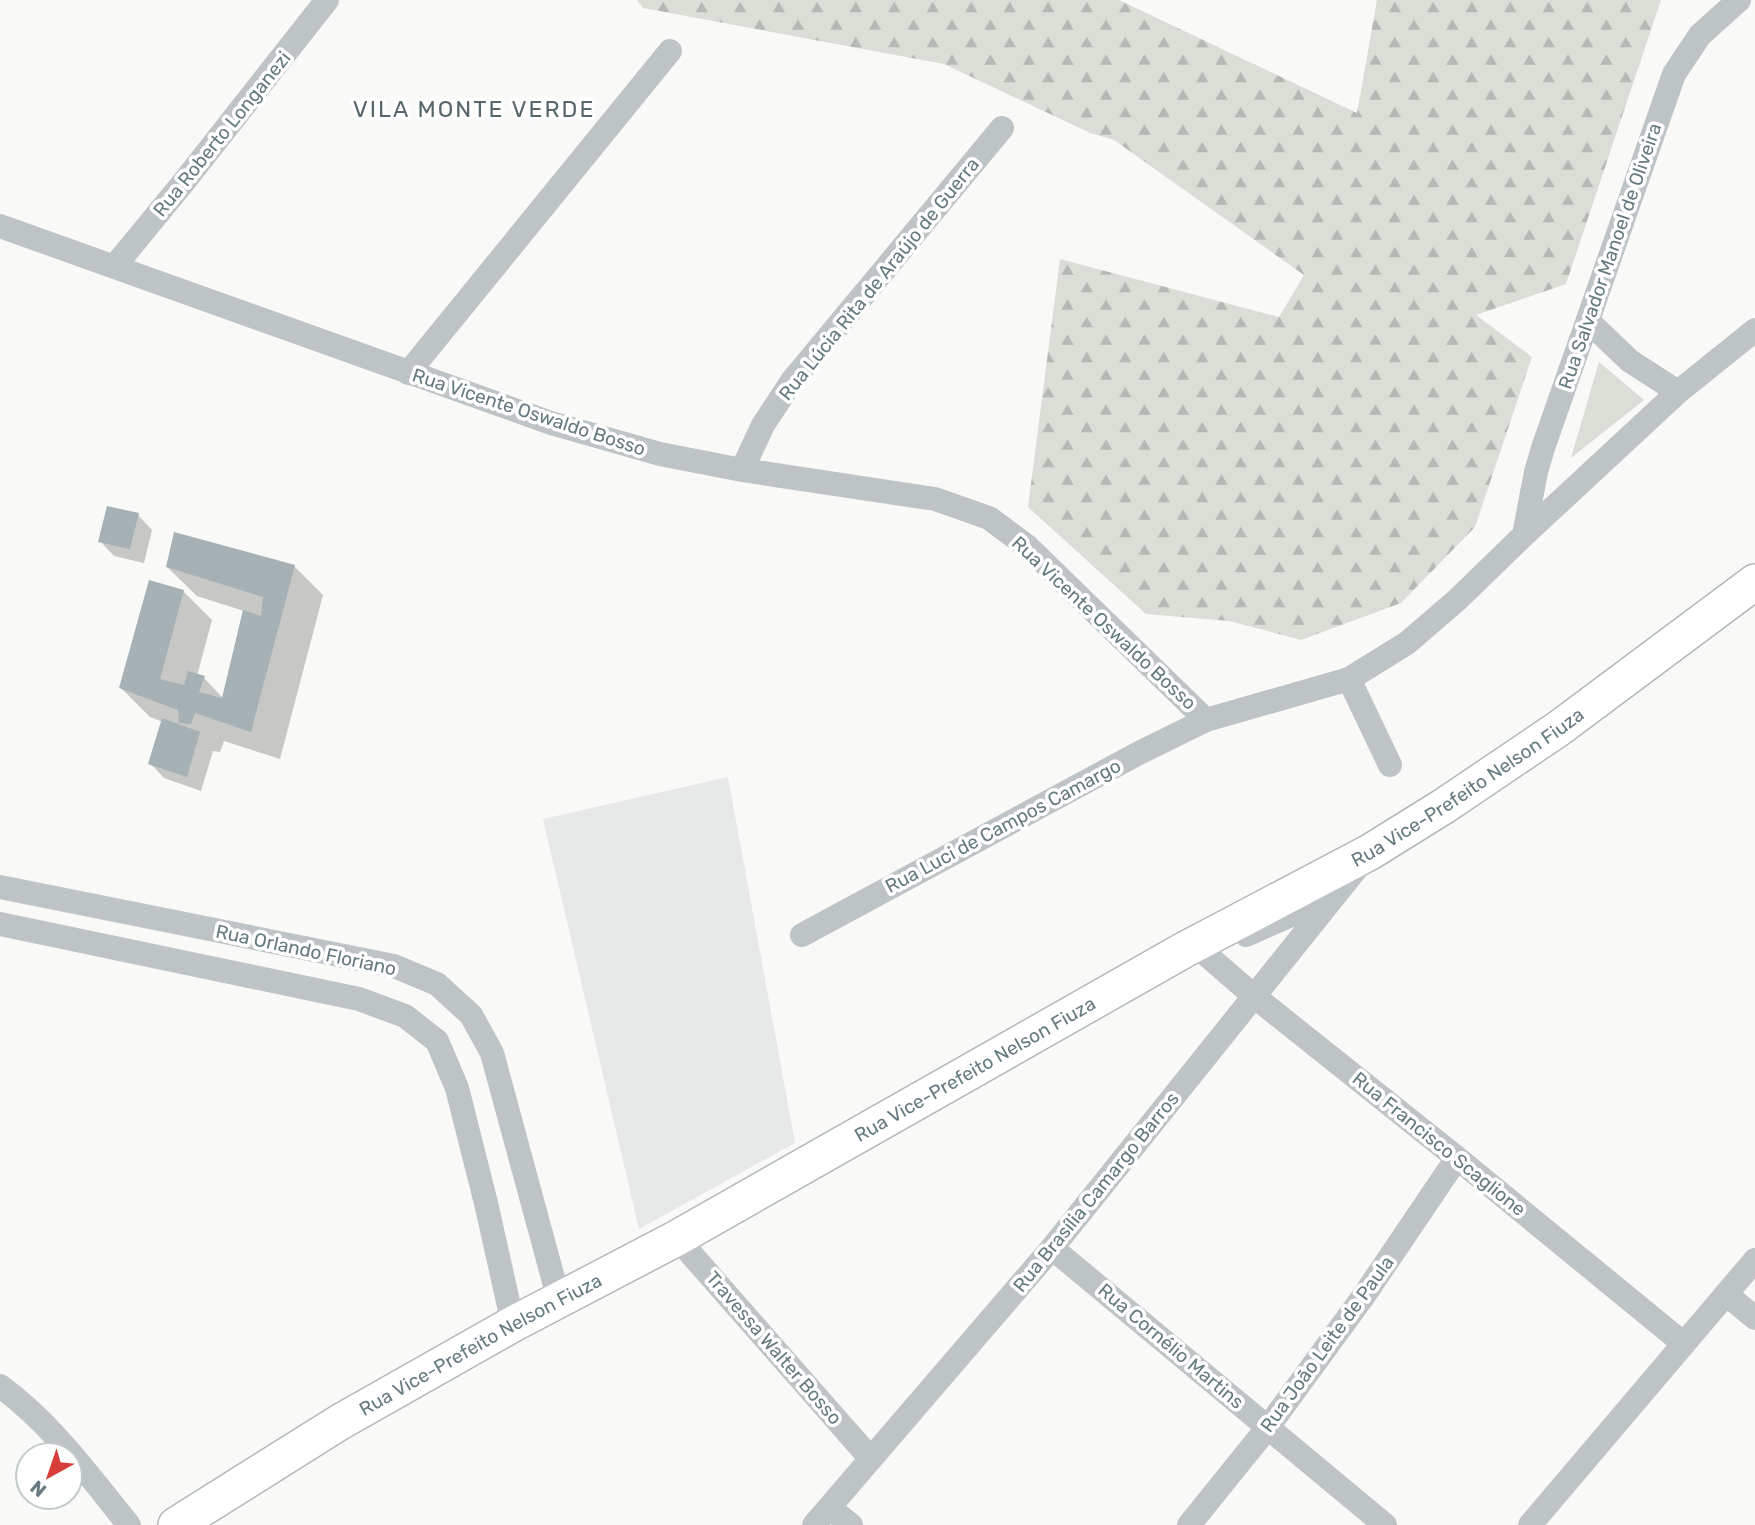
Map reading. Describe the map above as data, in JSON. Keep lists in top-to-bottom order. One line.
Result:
{"streets":{"main road":["Rua Vice-Prefeito Nelson Fiuza"],"street":["Rua Roberto Longanezi","Rua Salvador Manoel de Oliveira","Rua Lúcia Rita de Araújo de Guerra","Rua Vicente Oswaldo Bosso","Rua Luci de Campos Camargo","Rua Orlando Floriano","Rua Francisco Scaglione","Rua Brasília Camargo Barros","Rua João Leite de Paula","Rua Cornélio Martins","Travessa Walter Bosso"]},"crossings":[["Rua Roberto Longanezi","Rua Vicente Oswaldo Bosso"],["Rua Lúcia Rita de Araújo de Guerra","Rua Vicente Oswaldo Bosso"],["Rua Vicente Oswaldo Bosso","Rua Luci de Campos Camargo"],["Rua Vice-Prefeito Nelson Fiuza","Rua Orlando Floriano"],["Rua Vice-Prefeito Nelson Fiuza","Rua Francisco Scaglione"],["Rua Vice-Prefeito Nelson Fiuza","Rua Brasília Camargo Barros"],["Rua Vice-Prefeito Nelson Fiuza","Travessa Walter Bosso"],["Rua Francisco Scaglione","Rua Brasília Camargo Barros"],["Rua Francisco Scaglione","Rua João Leite de Paula"],["Rua Brasília Camargo Barros","Rua Cornélio Martins"],["Rua Brasília Camargo Barros","Travessa Walter Bosso"],["Rua João Leite de Paula","Rua Cornélio Martins"]],"districts":["VILA MONTE VERDE"],"north":"bottom left"}
